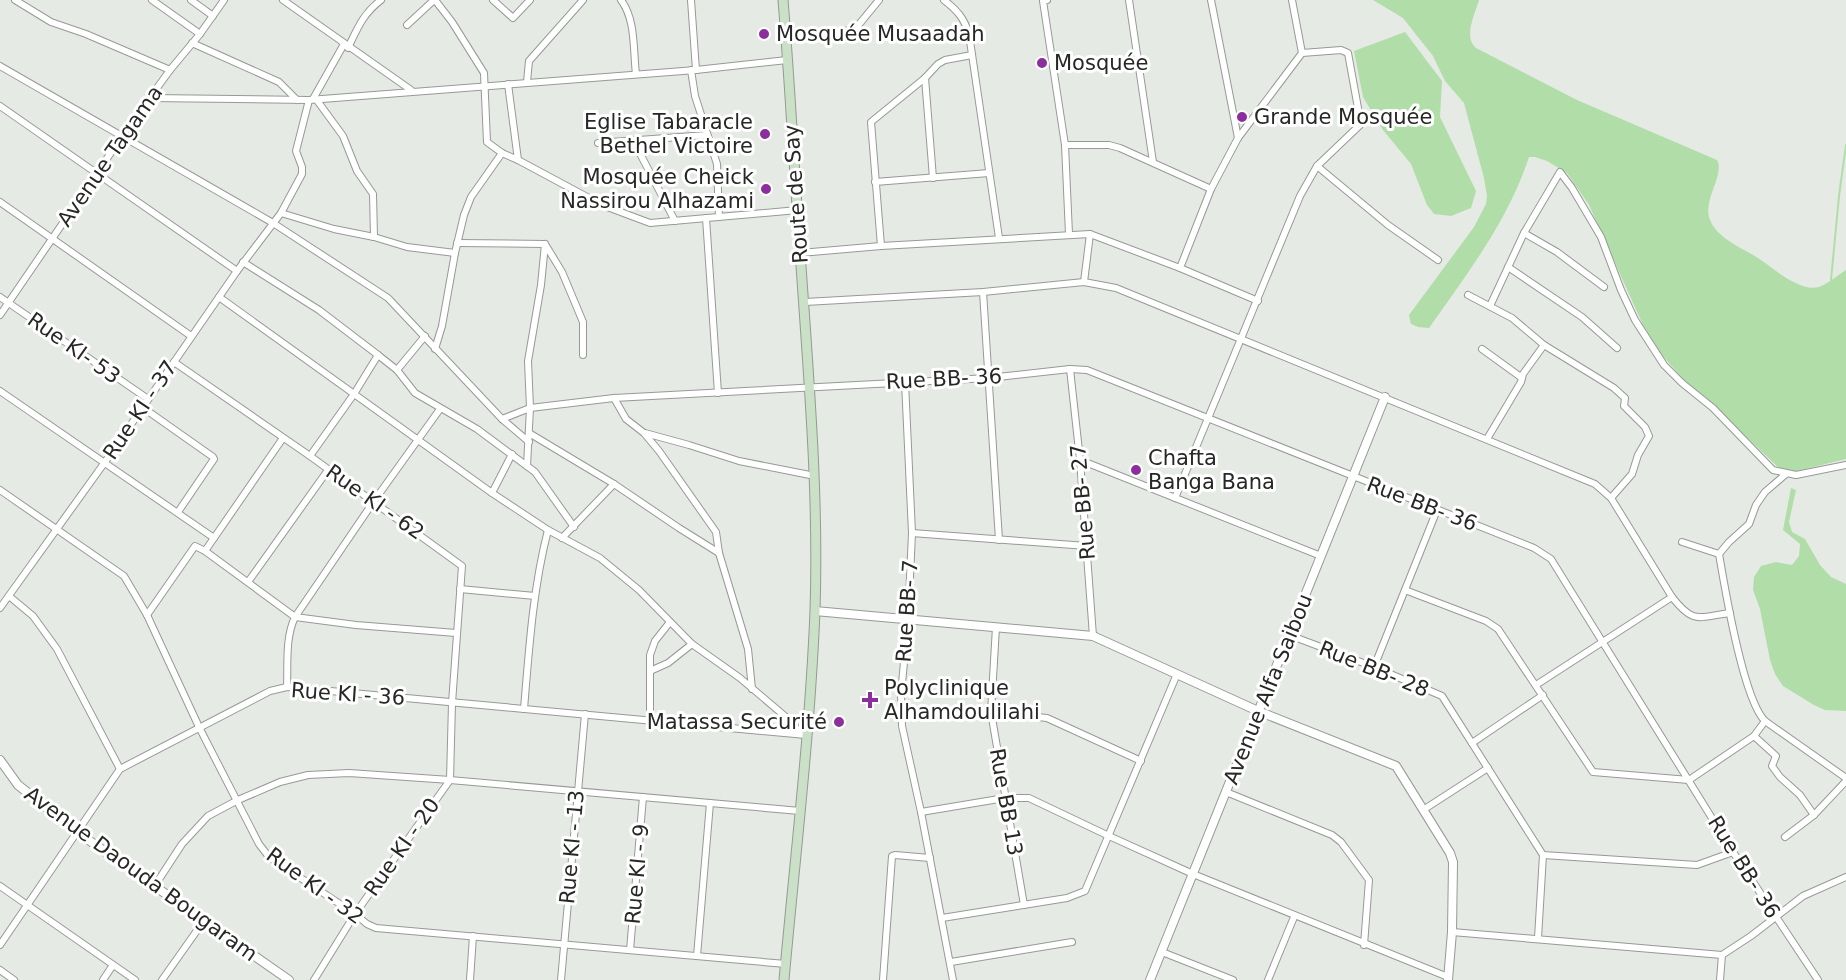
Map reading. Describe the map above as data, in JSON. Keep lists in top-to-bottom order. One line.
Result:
{"streets":{"main road":["Route de Say"],"street":["Avenue Tagama","Rue KI- 53","Rue BB- 36","Rue KI - 37","Rue KI - 62","Rue BB- 27","Rue BB- 7","Rue BB- 28","Avenue Alfa Saibou","Rue KI - 36","Rue BB 13","Rue KI - 20","Rue KI - 13","Avenue Daouda Bougaram","Rue KI - 9","Rue KI - 32"]},"crossings":[["Avenue Tagama","Rue KI- 53"],["Route de Say","Rue BB- 36"],["Route de Say","Rue KI - 36"],["Route de Say","Rue KI - 32"],["Rue KI- 53","Rue KI - 37"],["Rue BB- 36","Rue BB- 27"],["Rue BB- 36","Rue BB- 7"],["Rue BB- 36","Avenue Alfa Saibou"],["Rue KI - 37","Rue KI - 62"],["Rue KI - 37","Rue KI - 32"],["Rue KI - 62","Rue KI - 36"],["Rue KI - 62","Rue KI - 20"],["Rue BB- 28","Avenue Alfa Saibou"],["Rue KI - 36","Rue KI - 20"],["Rue KI - 36","Rue KI - 13"],["Rue KI - 36","Avenue Daouda Bougaram"],["Rue KI - 36","Rue KI - 32"],["Rue KI - 20","Rue KI - 32"],["Rue KI - 13","Rue KI - 32"],["Rue KI - 9","Rue KI - 32"]],"places":{"other":["Mosquée Musaadah","Mosquée","Grande Mosquée","Eglise Tabaracle Bethel Victoire","Mosquée Cheick Nassirou Alhazami","Chafta Banga Bana","Matassa Securité"],"health":["Polyclinique Alhamdoulilahi"]}}
